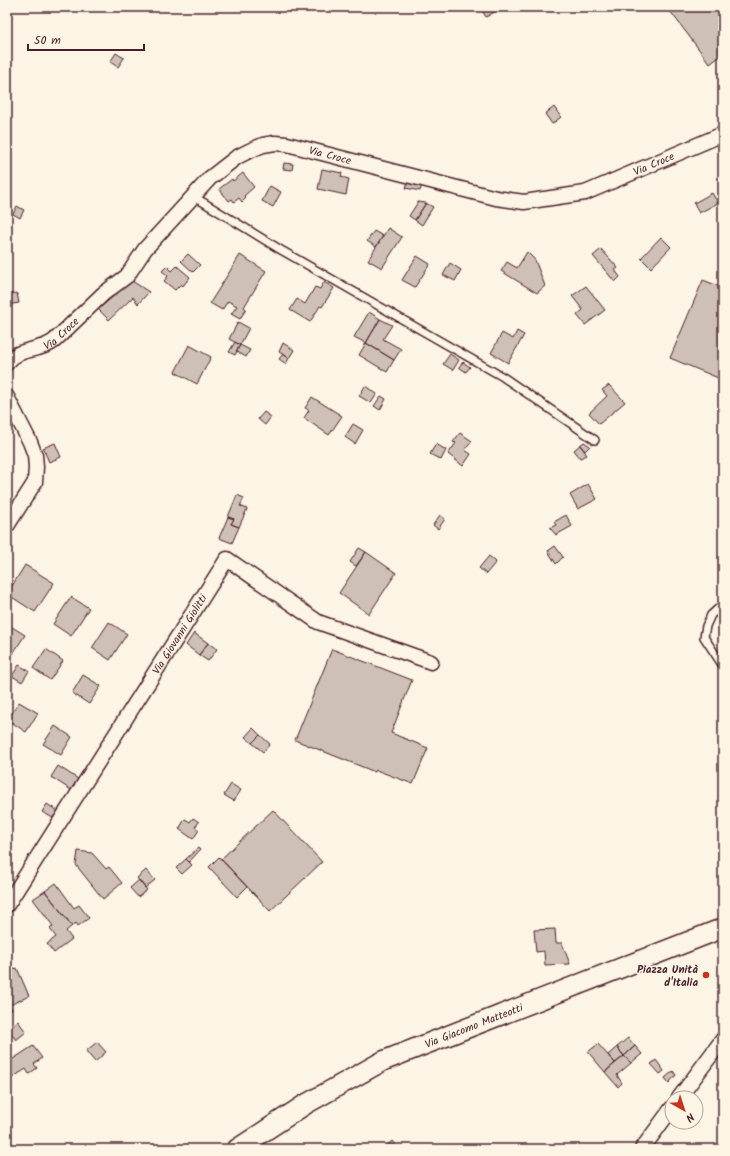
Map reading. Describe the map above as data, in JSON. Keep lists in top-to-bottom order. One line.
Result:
{"streets":{"main road":["Via Giacomo Matteotti"],"street":["Via Croce","Via Giovanni Giolitti"]},"places":["Piazza Unità d'Italia"],"scale_bar":"50 m","north":"bottom right"}
